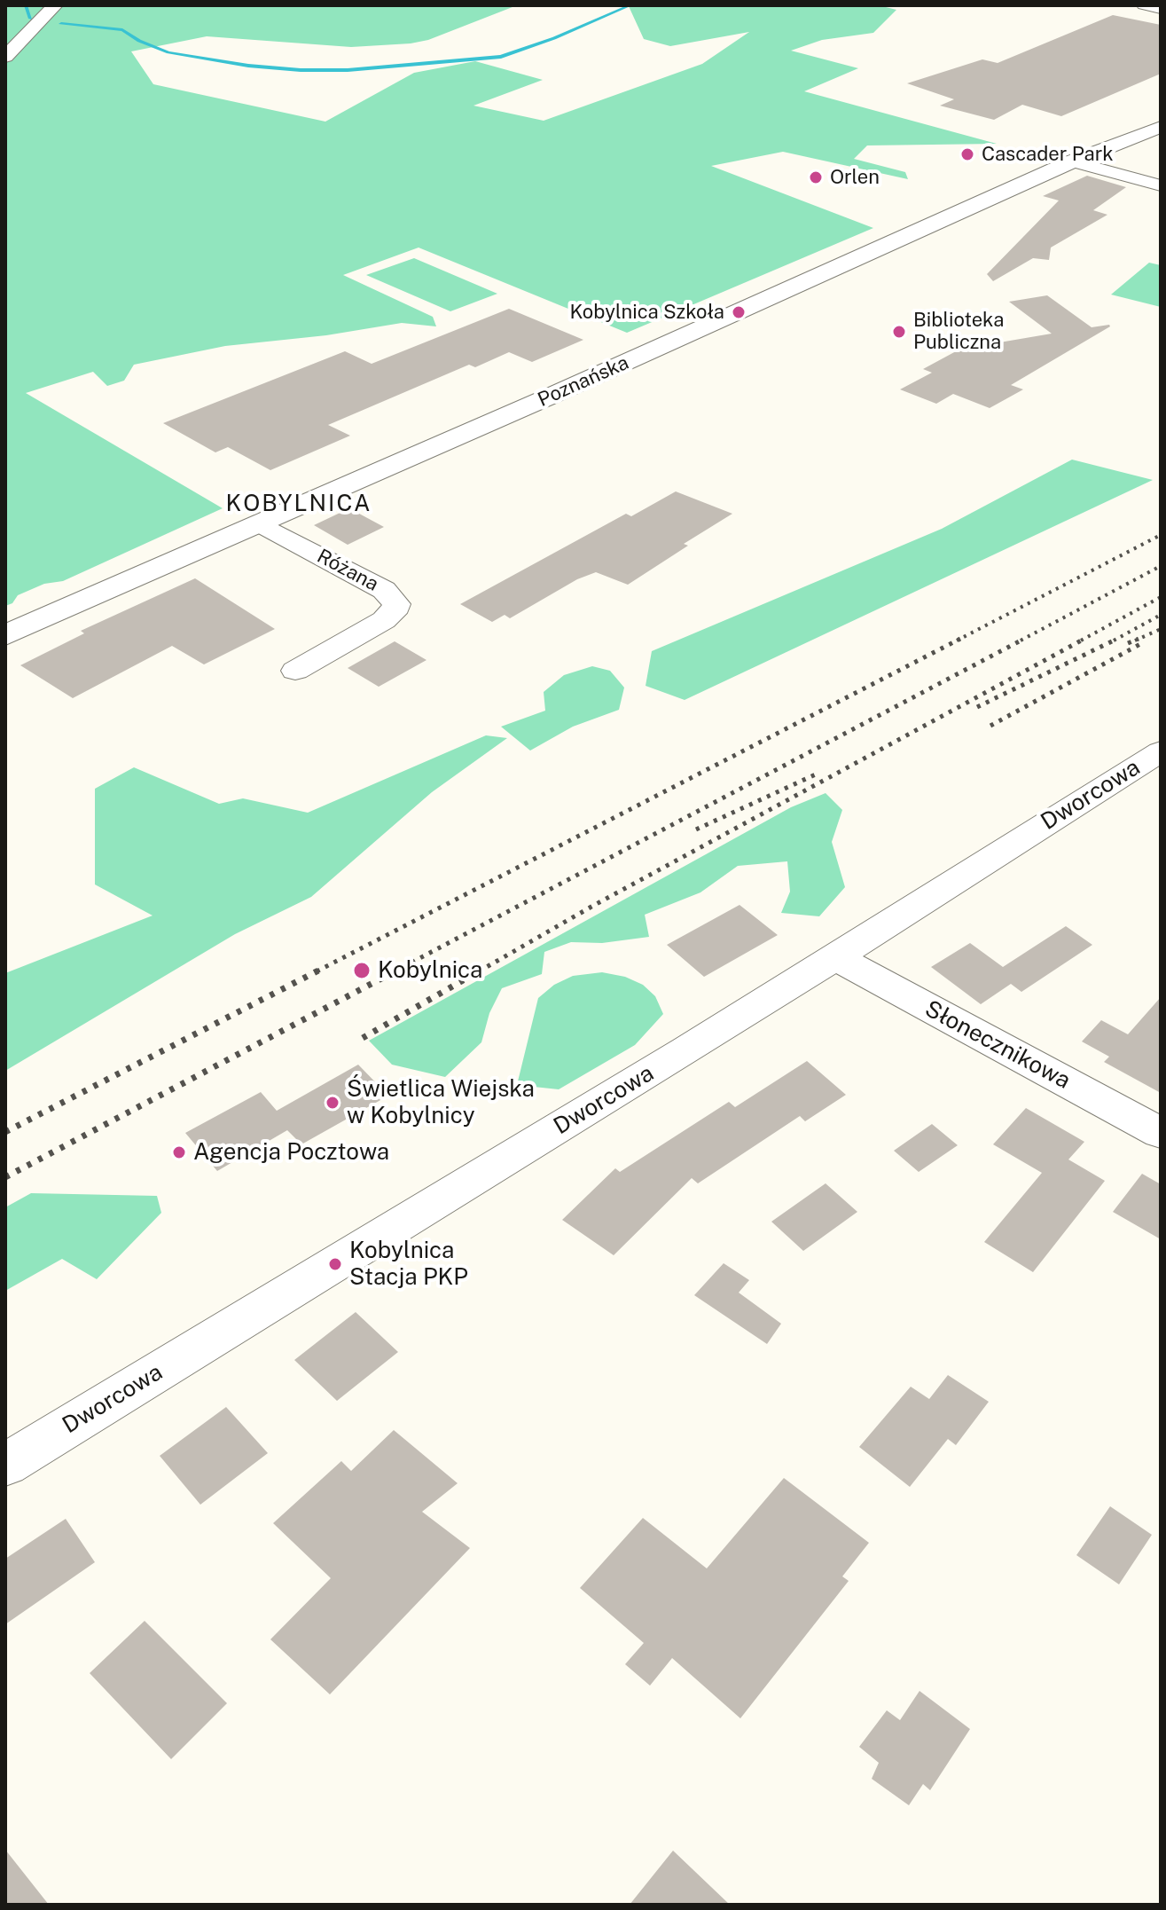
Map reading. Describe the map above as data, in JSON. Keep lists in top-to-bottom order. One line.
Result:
{"streets":{"main road":["Poznańska"],"street":["Różana","Dworcowa","Słonecznikowa"]},"crossings":[["Poznańska","Różana"],["Dworcowa","Słonecznikowa"]],"districts":["KOBYLNICA"],"places":["Cascader Park","Orlen","Kobylnica Szkoła","Biblioteka Publiczna","Kobylnica","Świetlica Wiejska w Kobylnicy","Agencja Pocztowa","Kobylnica Stacja PKP"]}
